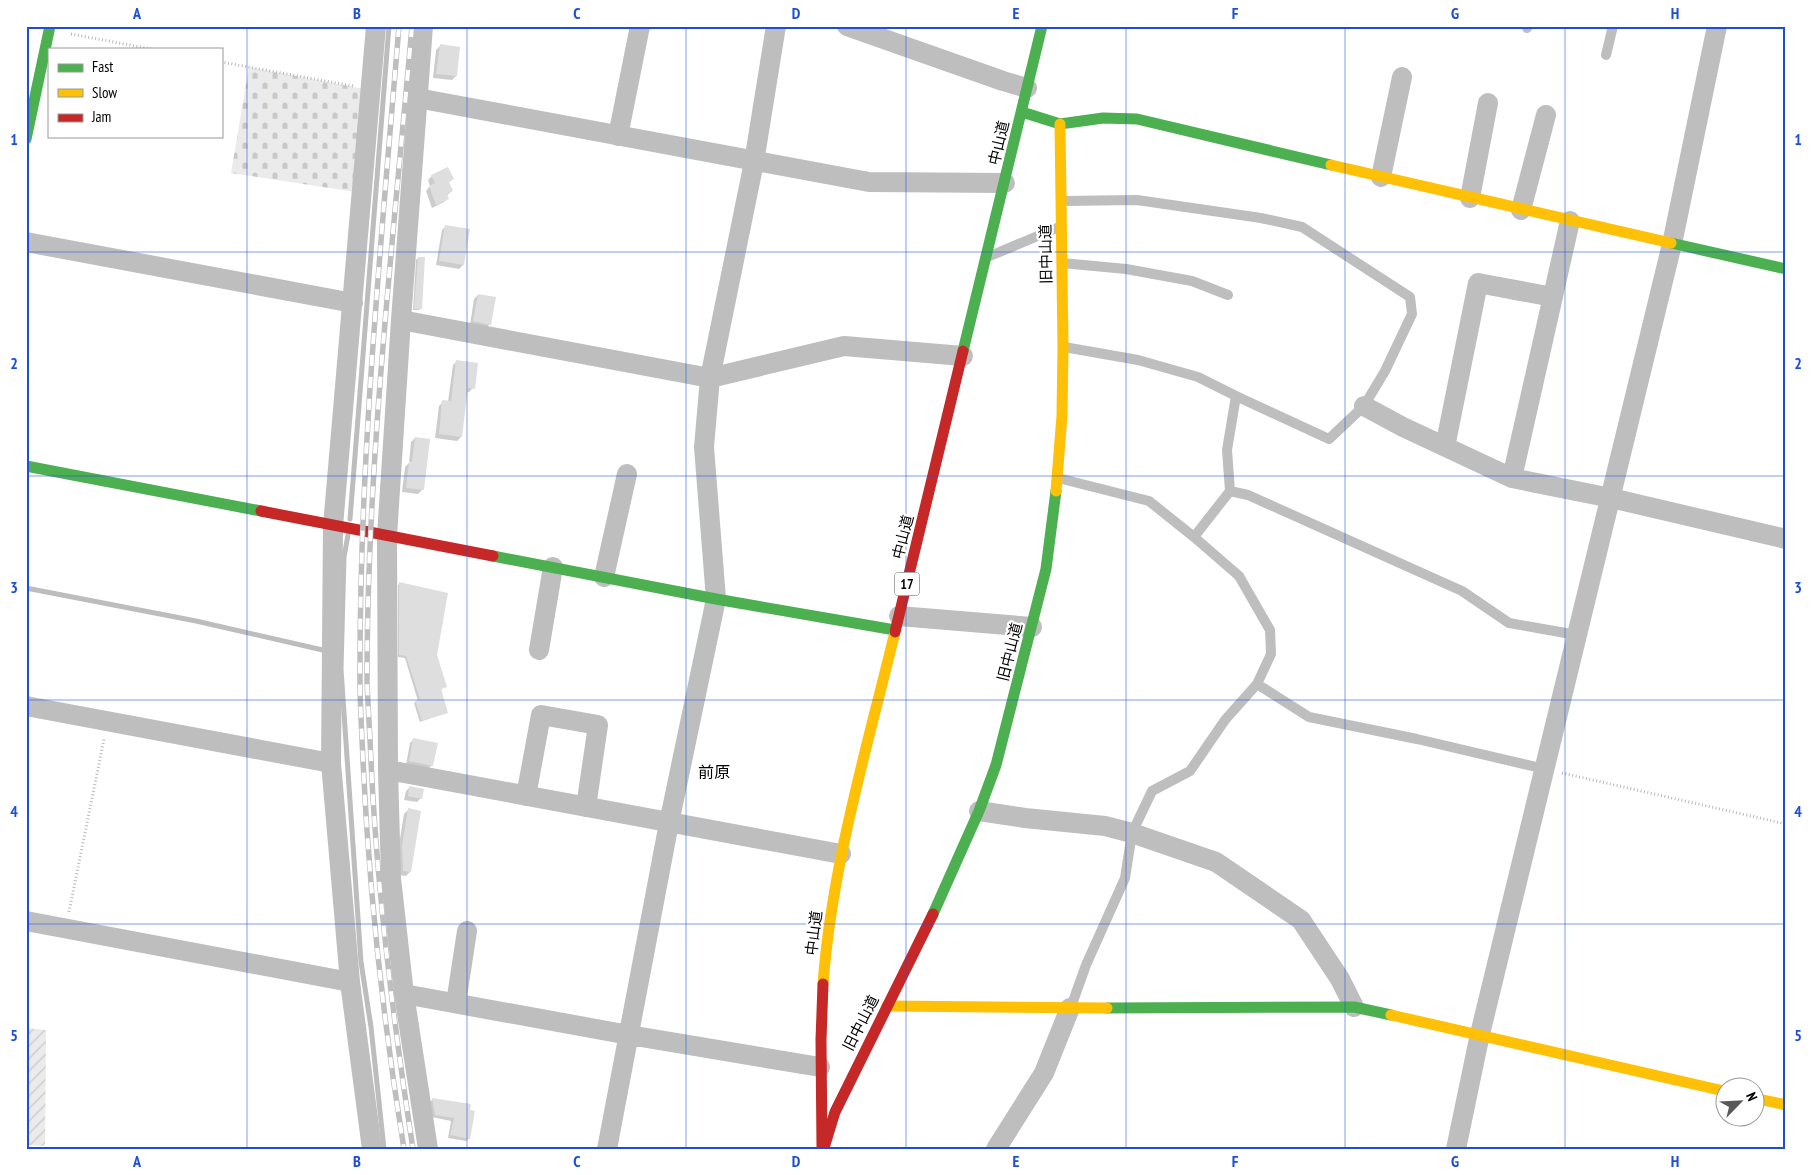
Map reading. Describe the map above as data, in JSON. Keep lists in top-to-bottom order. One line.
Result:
{"streets":{"main road":["中山道","旧中山道","17"]},"crossings":[["中山道","旧中山道"]],"districts":["前原"],"legend":["Fast","Slow","Jam"],"north":"top right","grid":{"columns":["A","B","C","D","E","F","G","H"],"rows":["1","2","3","4","5"]}}
